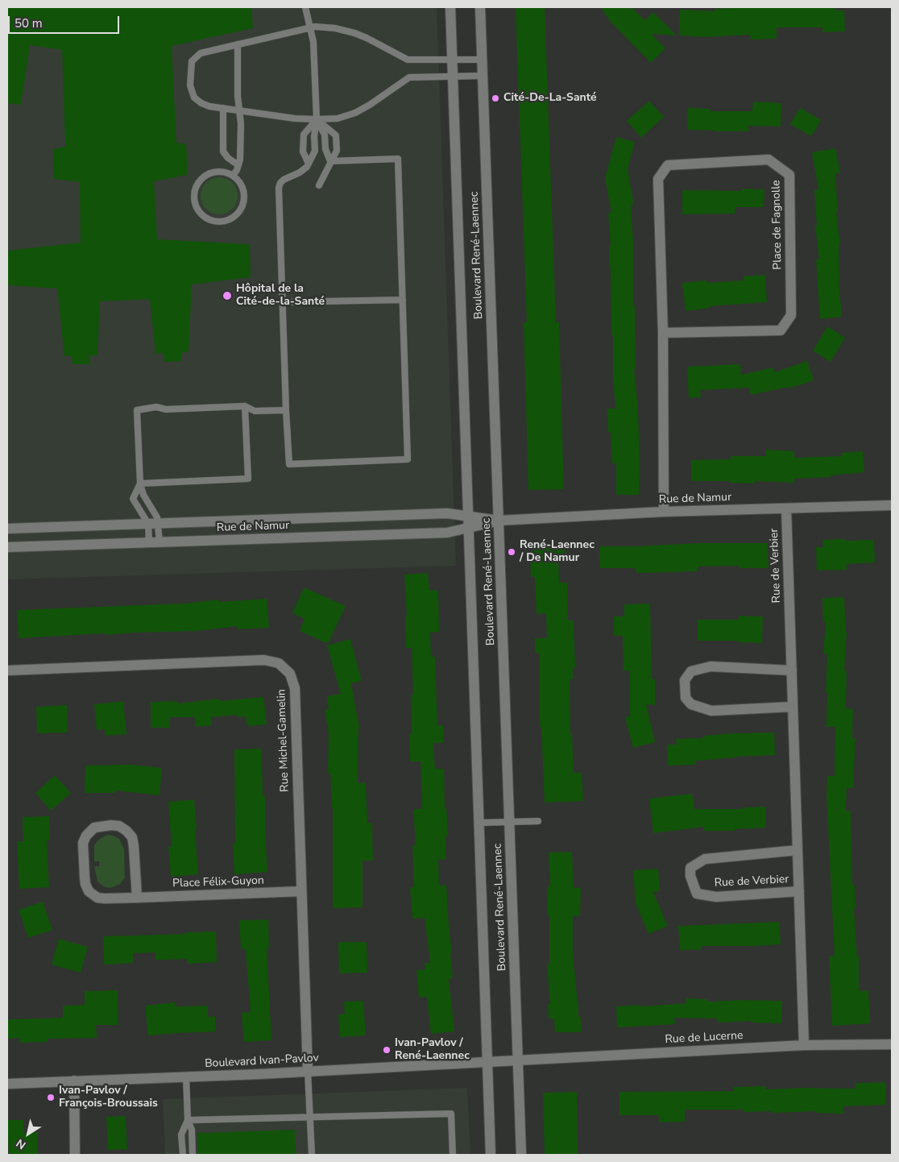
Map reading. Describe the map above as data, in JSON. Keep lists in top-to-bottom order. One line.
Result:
{"streets":{"street":["Place de Fagnolle","Boulevard René-Laennec","Rue de Namur","Rue de Verbier","Rue Michel-Gamelin","Place Félix-Guyon","Rue de Lucerne","Boulevard Ivan-Pavlov"]},"crossings":[["Place de Fagnolle","Rue de Namur"],["Boulevard René-Laennec","Rue de Namur"],["Boulevard René-Laennec","Rue de Lucerne"],["Boulevard René-Laennec","Boulevard Ivan-Pavlov"],["Rue de Namur","Rue de Verbier"],["Rue de Verbier","Rue de Lucerne"],["Rue Michel-Gamelin","Place Félix-Guyon"],["Rue Michel-Gamelin","Boulevard Ivan-Pavlov"],["Rue de Lucerne","Boulevard Ivan-Pavlov"]],"places":["Cité-De-La-Santé","Hôpital de la Cité-de-la-Santé","René-Laennec / De Namur","Ivan-Pavlov / René-Laennec","Ivan-Pavlov / François-Broussais"],"scale_bar":"50 m","north":"bottom left"}
